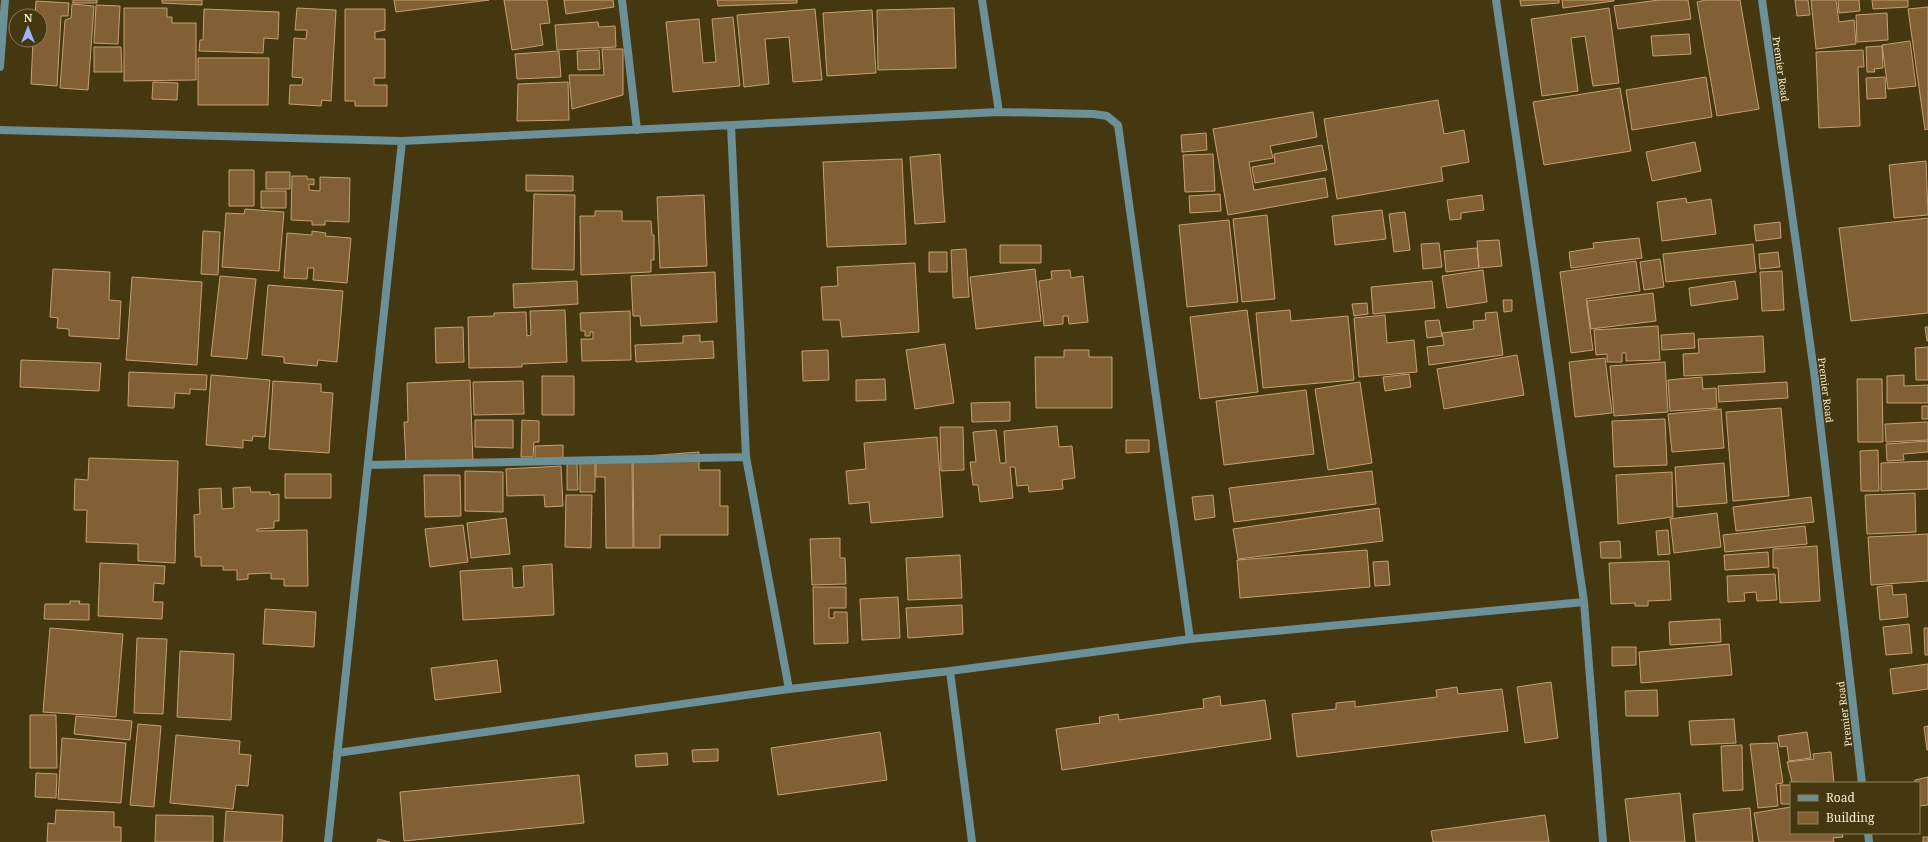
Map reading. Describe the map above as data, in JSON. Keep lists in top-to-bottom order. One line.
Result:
{"streets":{"street":["Premier Road"]},"legend":["Road","Building"],"north":"top"}
